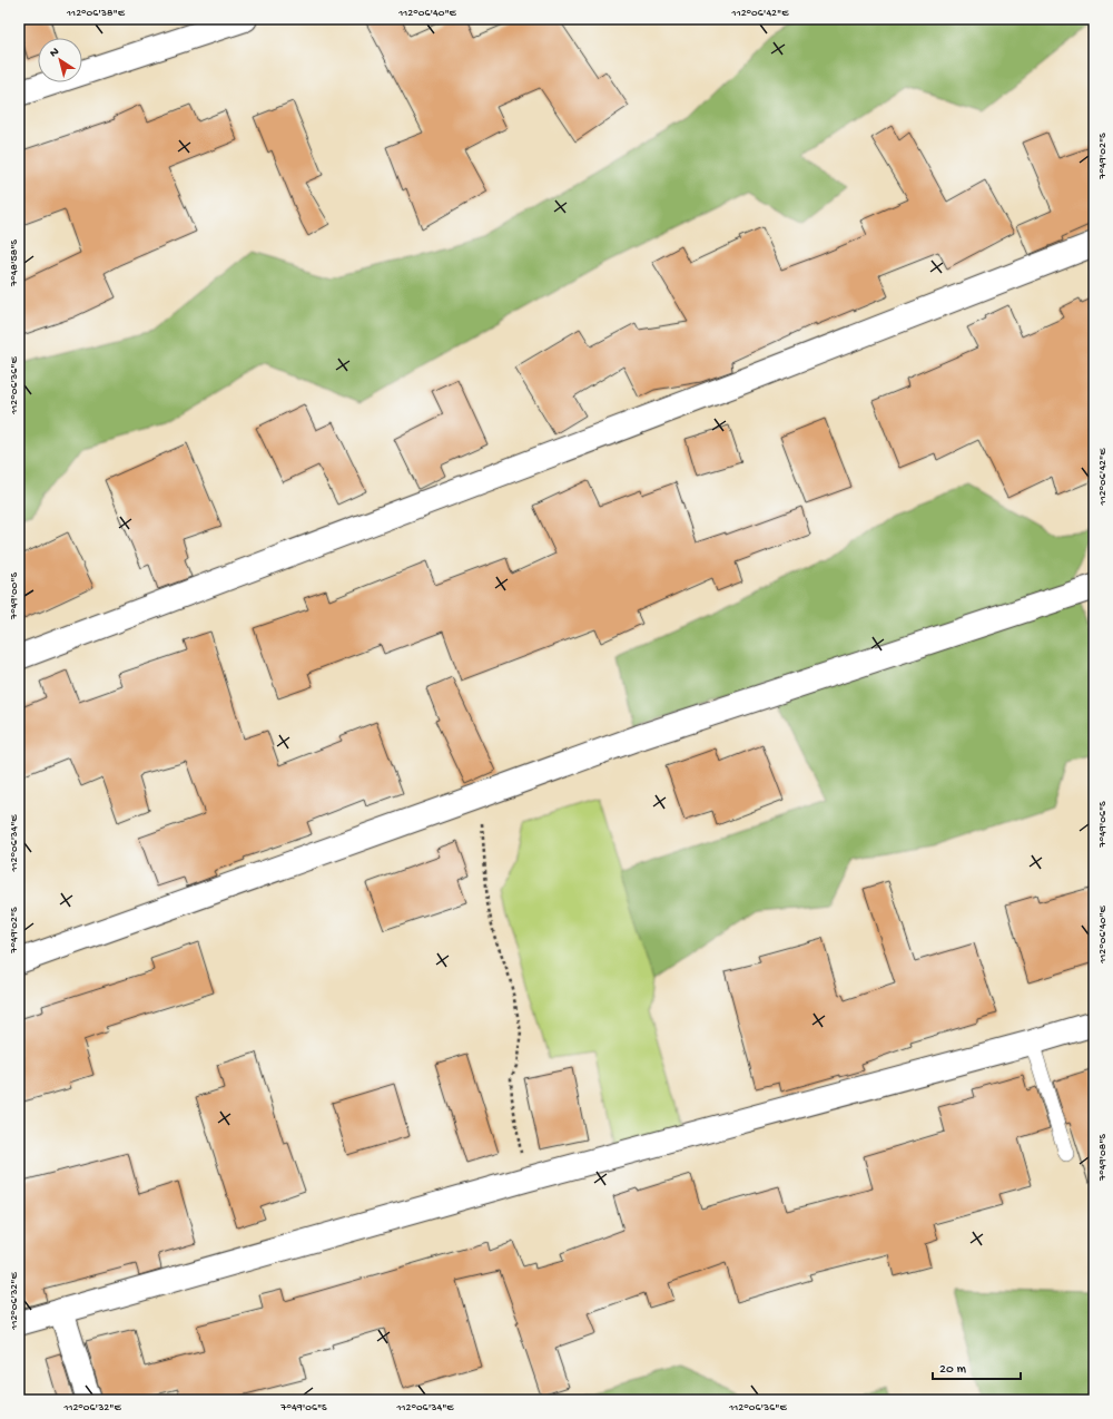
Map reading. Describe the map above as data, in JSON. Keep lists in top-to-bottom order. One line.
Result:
{"scale_bar":"20 m","north":"top left","coordinates":["112°06'38\"E","112°06'40\"E","112°06'42\"E","7°49'02\"S","7°48'58\"S","112°06'36\"E","7°49'00\"S","7°49'06\"S","112°06'34\"E","7°49'08\"S","112°06'32\"E"]}
